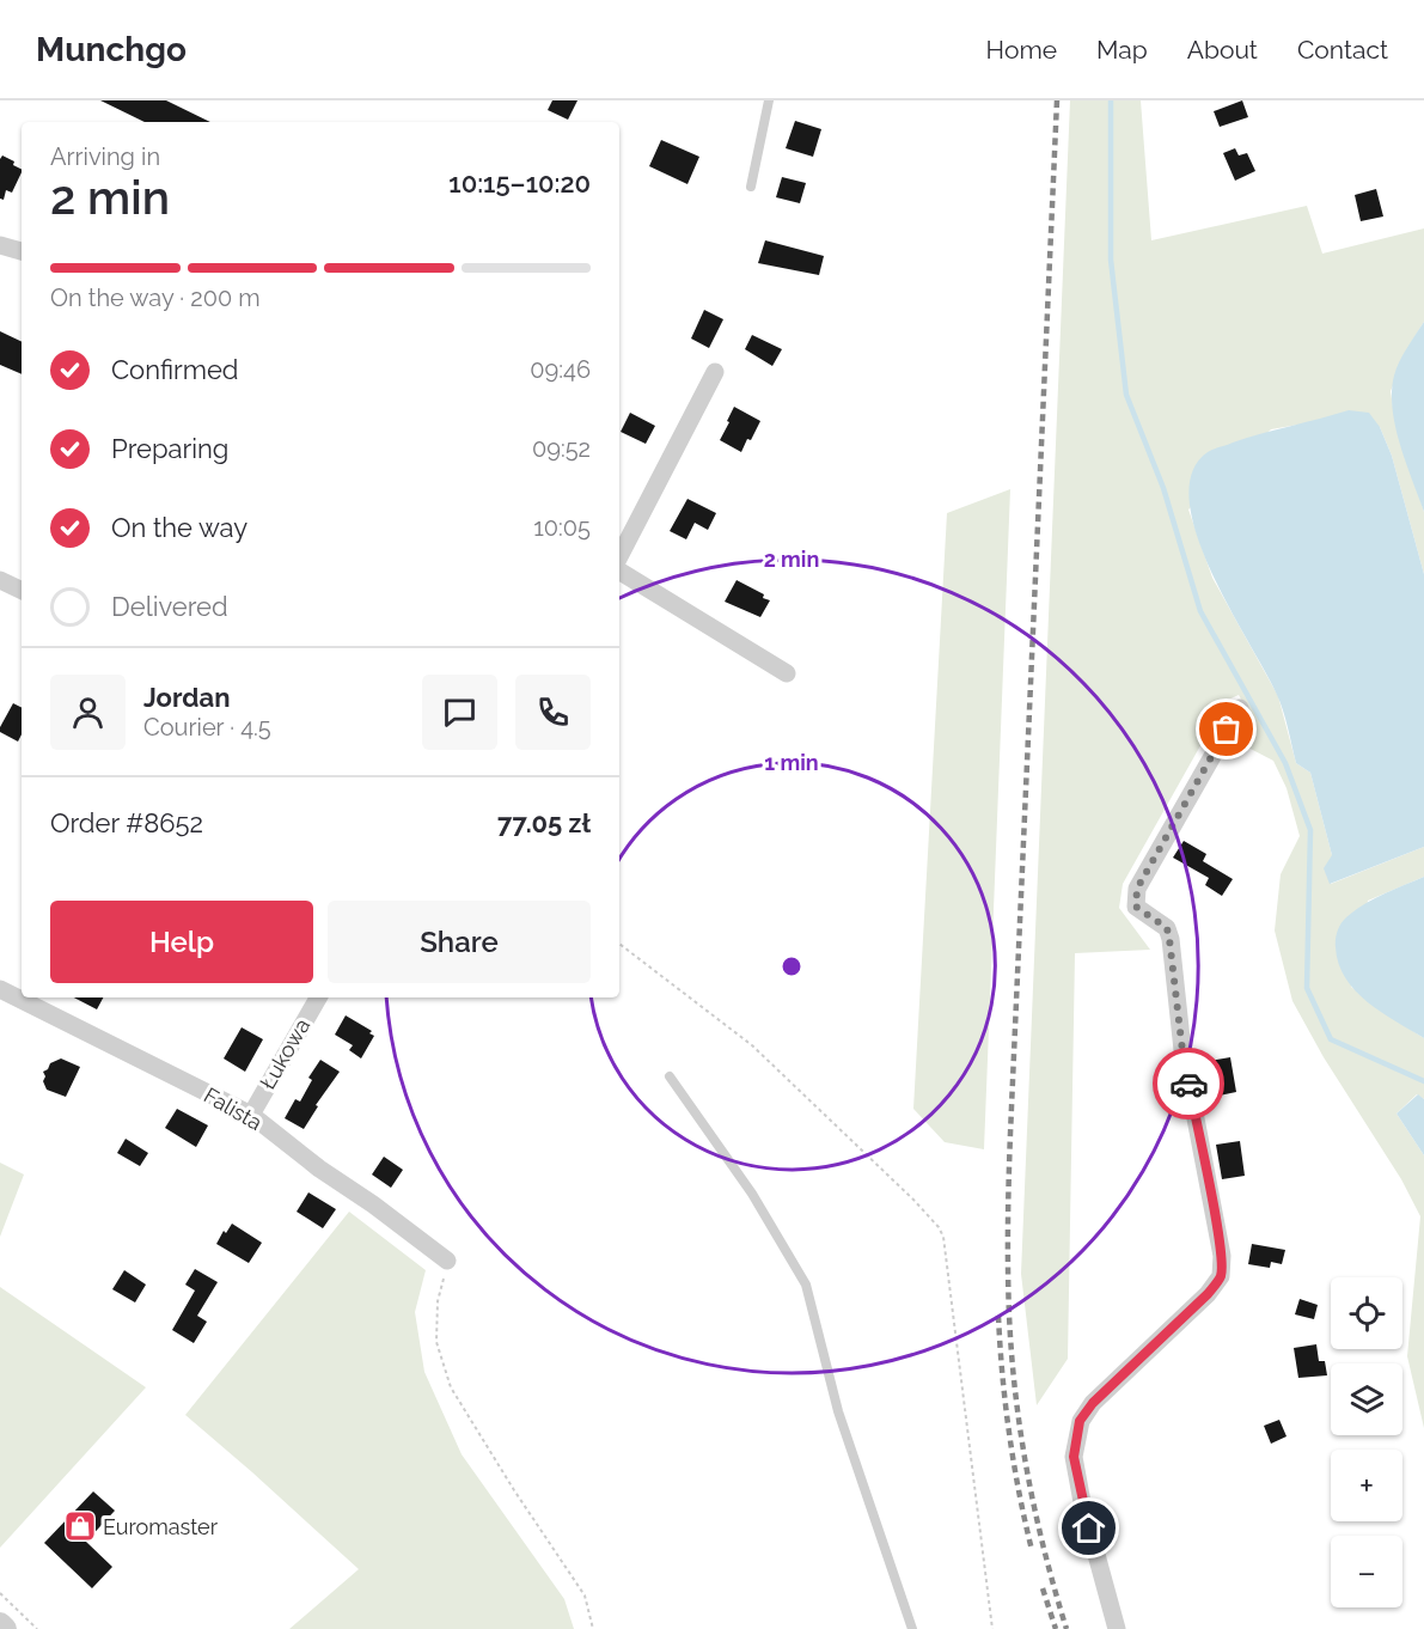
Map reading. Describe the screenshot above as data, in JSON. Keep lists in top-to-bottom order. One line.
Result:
{"streets":{"street":["Łukowa","Falista"]},"crossings":[["Łukowa","Falista"]],"places":{"shop":["Euromaster"]},"page":{"header":"Munchgo","nav":["Home","Map","About","Contact"],"heading":["2 min","Arriving in","10:15–10:20"],"panel":["Jordan","Courier · 4.5","Order #8652","77.05 zł"],"bar":"On the way · 200 m","list":[["Confirmed","09:46"],["Preparing","09:52"],["On the way","10:05"],"Delivered"],"buttons":["Help","Share"],"map_buttons":["+","−"]},"rings":["2 min","1 min"]}
